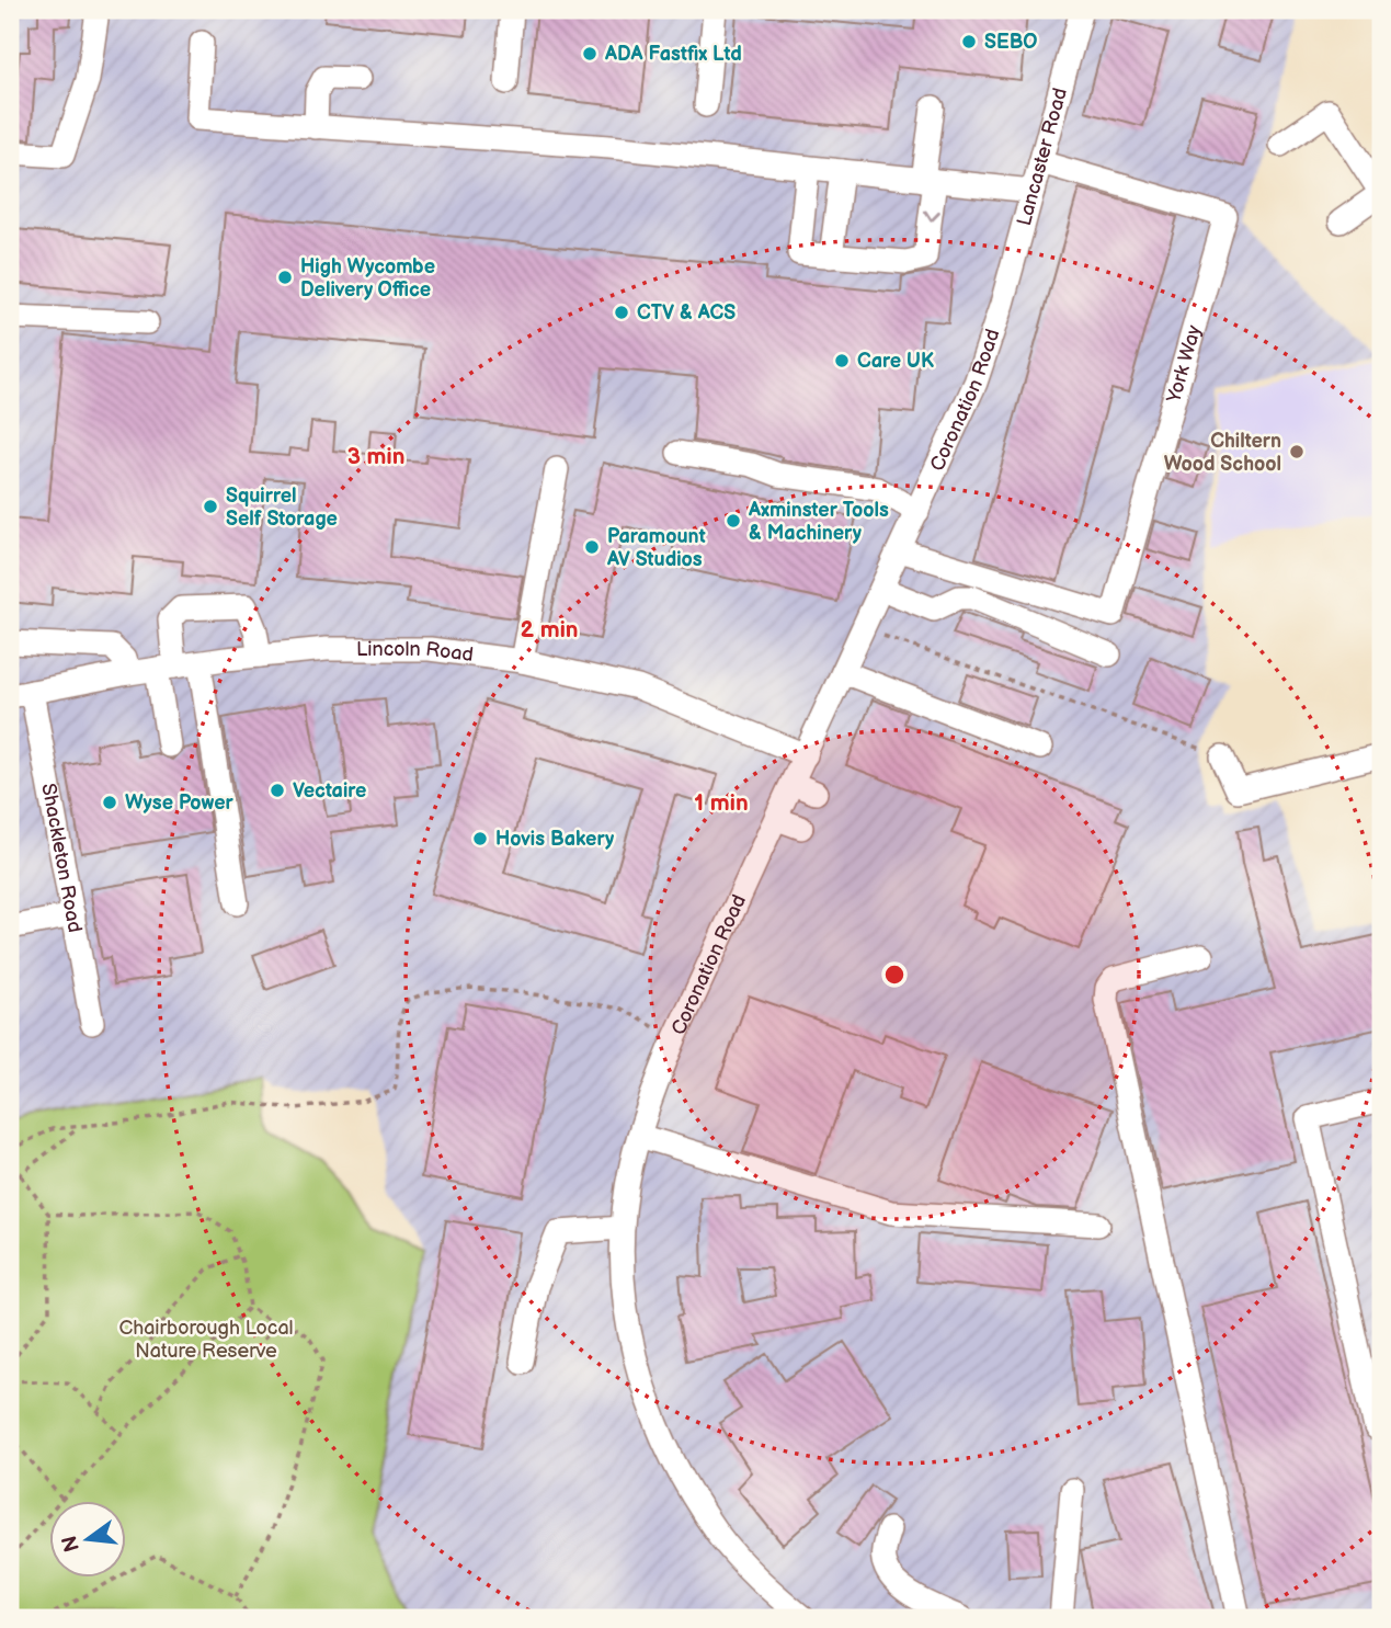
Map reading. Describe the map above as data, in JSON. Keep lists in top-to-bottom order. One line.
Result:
{"streets":{"street":["Lancaster Road","York Way","Coronation Road","Lincoln Road","Shackleton Road"]},"crossings":[["Lancaster Road","York Way"],["Lancaster Road","Coronation Road"],["York Way","Coronation Road"],["Coronation Road","Lincoln Road"],["Lincoln Road","Shackleton Road"]],"parks":["Chairborough Local Nature Reserve"],"places":["SEBO","ADA Fastfix Ltd","High Wycombe Delivery Office","CTV & ACS","Care UK","Chiltern Wood School","Squirrel Self Storage","Axminster Tools & Machinery","Paramount AV Studios","Vectaire","Wyse Power","Hovis Bakery"],"north":"left","rings":["3 min","2 min","1 min"]}
